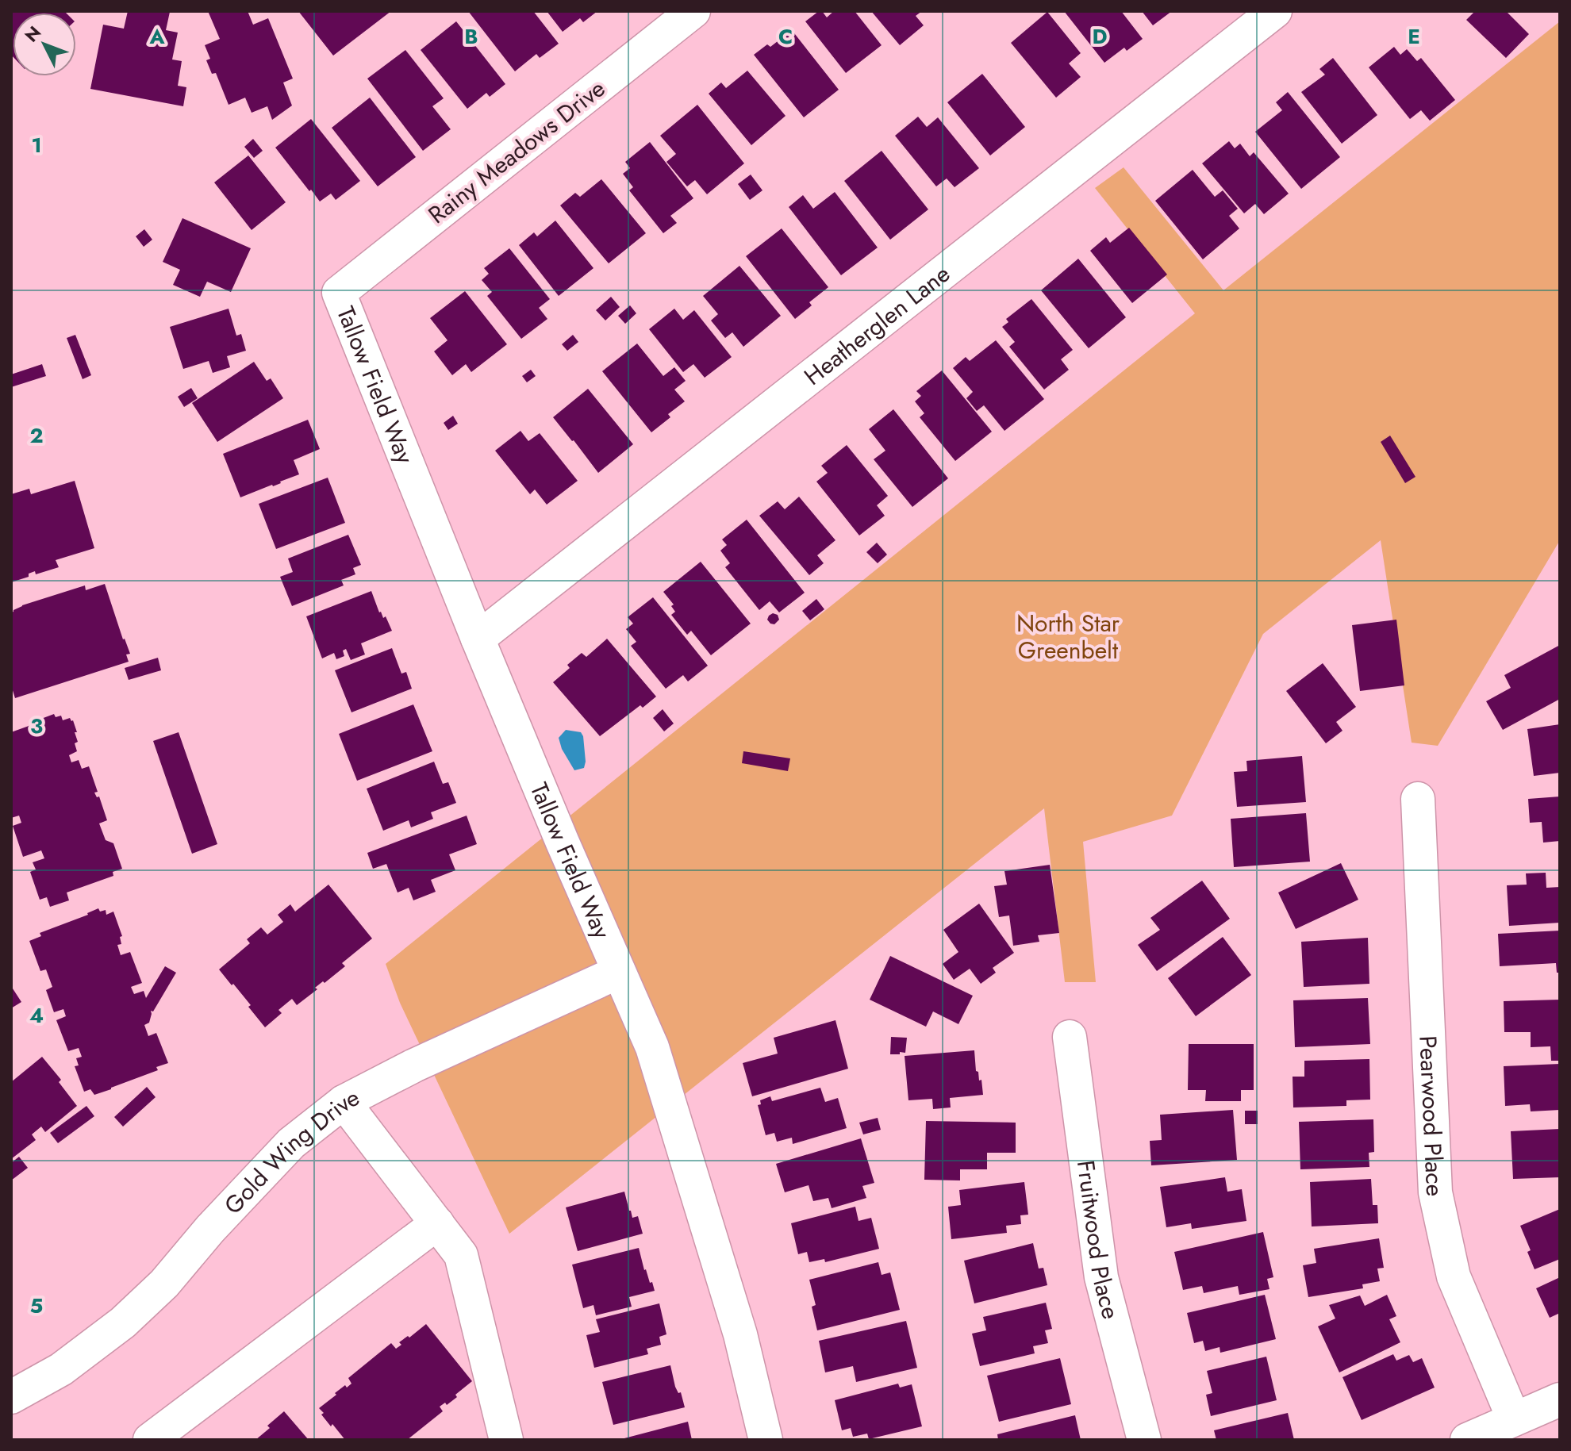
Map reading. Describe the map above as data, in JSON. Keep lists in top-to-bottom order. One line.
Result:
{"streets":{"street":["Rainy Meadows Drive","Heatherglen Lane","Tallow Field Way","Pearwood Place","Gold Wing Drive","Fruitwood Place"]},"crossings":[["Rainy Meadows Drive","Tallow Field Way"],["Heatherglen Lane","Tallow Field Way"],["Tallow Field Way","Gold Wing Drive"]],"parks":["North Star Greenbelt"],"north":"top left","grid":{"columns":["A","B","C","D","E"],"rows":["1","2","3","4","5"]}}
